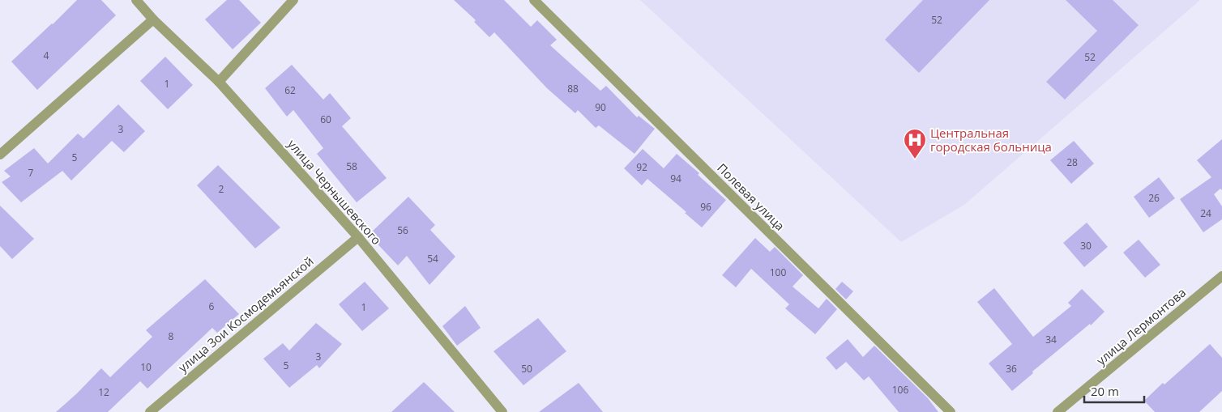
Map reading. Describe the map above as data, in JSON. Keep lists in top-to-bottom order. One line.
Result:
{"streets":{"street":["улица Чернышевского","Полевая улица","улица Зои Космодемьянской","улица Лермонтова"]},"crossings":[["улица Чернышевского","улица Зои Космодемьянской"]],"places":{"hospital":["Центральная городская больница"]},"house_numbers":["52","4","52","1","88","62","90","60","3","5","28","58","92","7","94","2","26","96","24","56","30","54","100","6","1","8","34","3","5","10","50","36","106","12"],"scale_bar":"20 m"}
